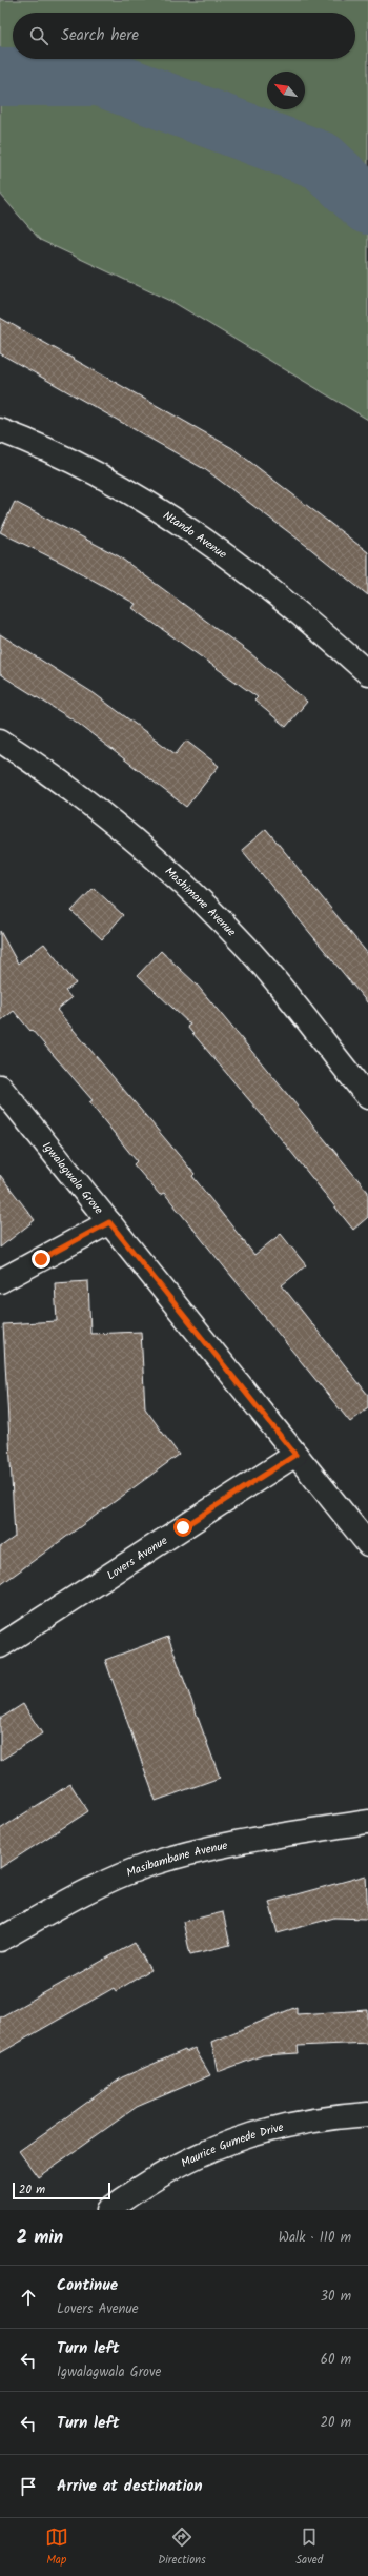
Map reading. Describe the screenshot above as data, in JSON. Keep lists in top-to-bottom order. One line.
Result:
{"streets":{"street":["Ntando Avenue","Mashimane Avenue","Igwalagwala Grove","Lovers Avenue","Masibambane Avenue","Maurice Gumede Drive"]},"crossings":[["Igwalagwala Grove","Lovers Avenue"]],"scale_bar":"20 m","north":"top left","page":{"search":"Search here","scale":"20 m","heading":["2 min","Walk · 110 m"],"list":[["Continue","Lovers Avenue","30 m"],["Turn left","Igwalagwala Grove","60 m"],["Turn left","20 m"],"Arrive at destination"],"nav":["Map","Directions","Saved"]}}
